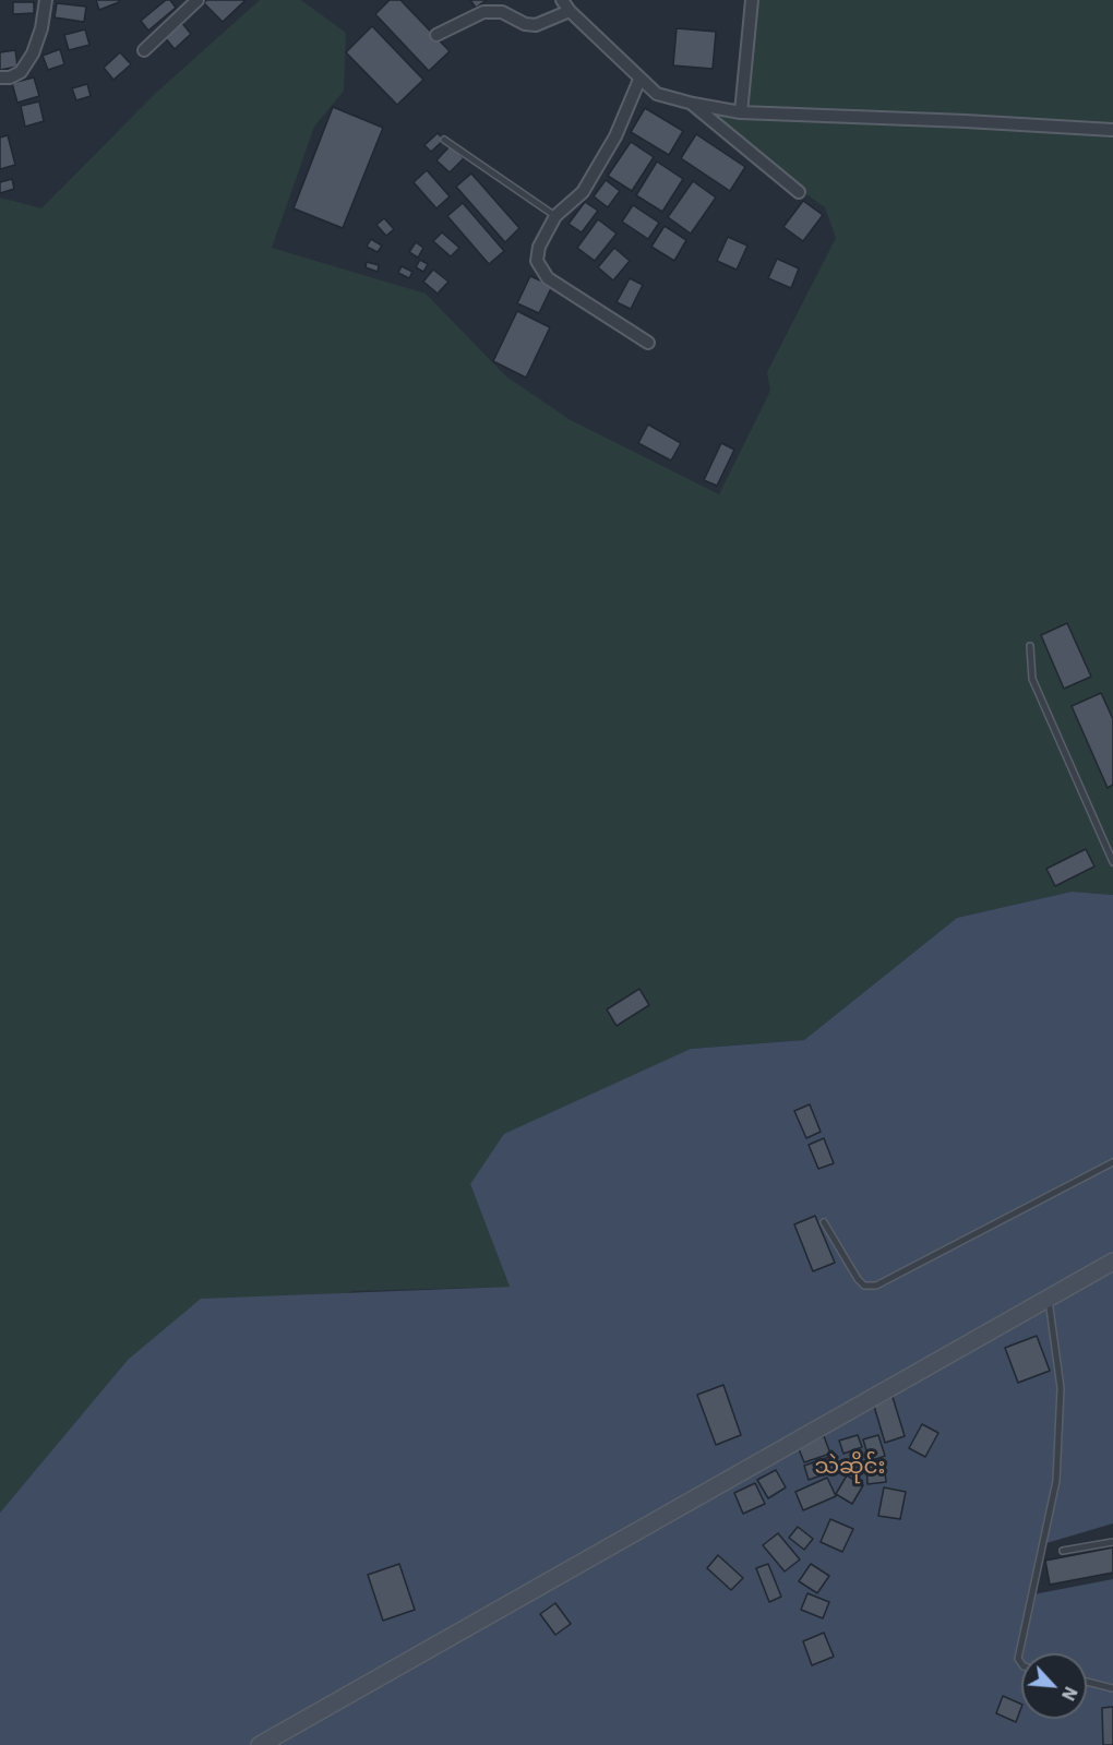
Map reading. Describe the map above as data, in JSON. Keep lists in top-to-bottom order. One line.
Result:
{"districts":["သဲဆိုင်း"],"north":"bottom right"}
